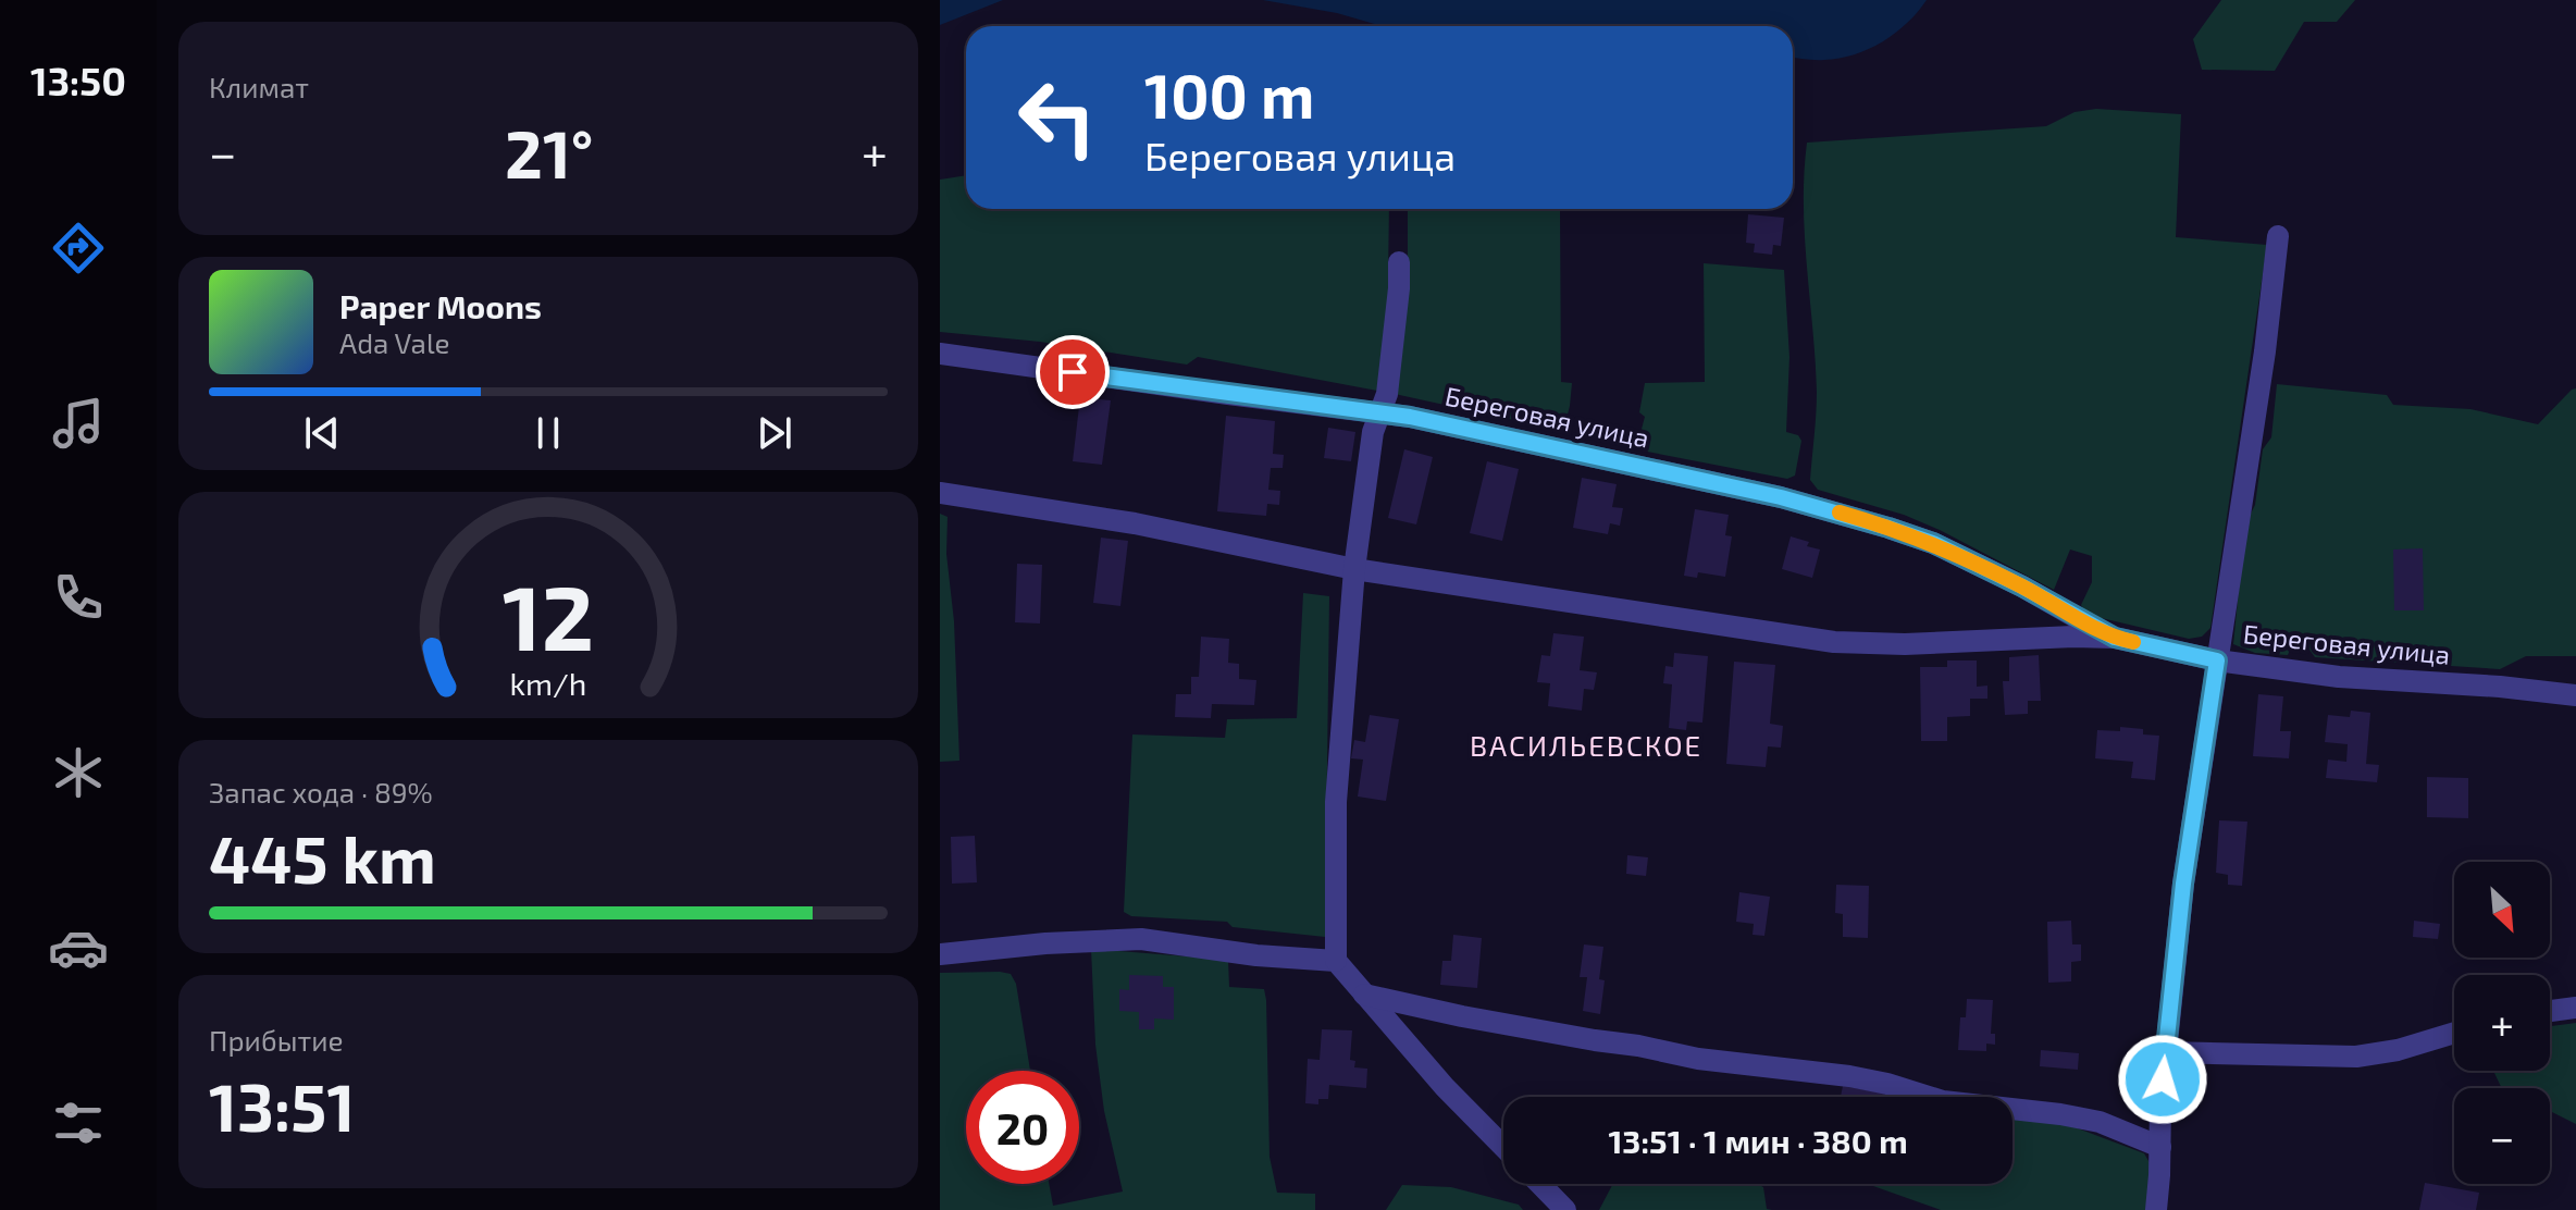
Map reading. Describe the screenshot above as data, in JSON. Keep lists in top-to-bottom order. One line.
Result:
{"streets":{"street":["Береговая улица"]},"districts":["ВАСИЛЬЕВСКОЕ"],"north":"bottom right","page":{"tabs":"13:50","tile":["Климат",["Запас хода · 89%","445 km"],["Прибытие","13:51"]],"turn":["100 m","Береговая улица"],"heat":["−","21°","+"],"song":["Paper Moons","Ada Vale"],"map_buttons":["+","−"],"limit":"20","trip":"13:51 · 1 мин · 380 m","gauge":["12","km/h"]}}
